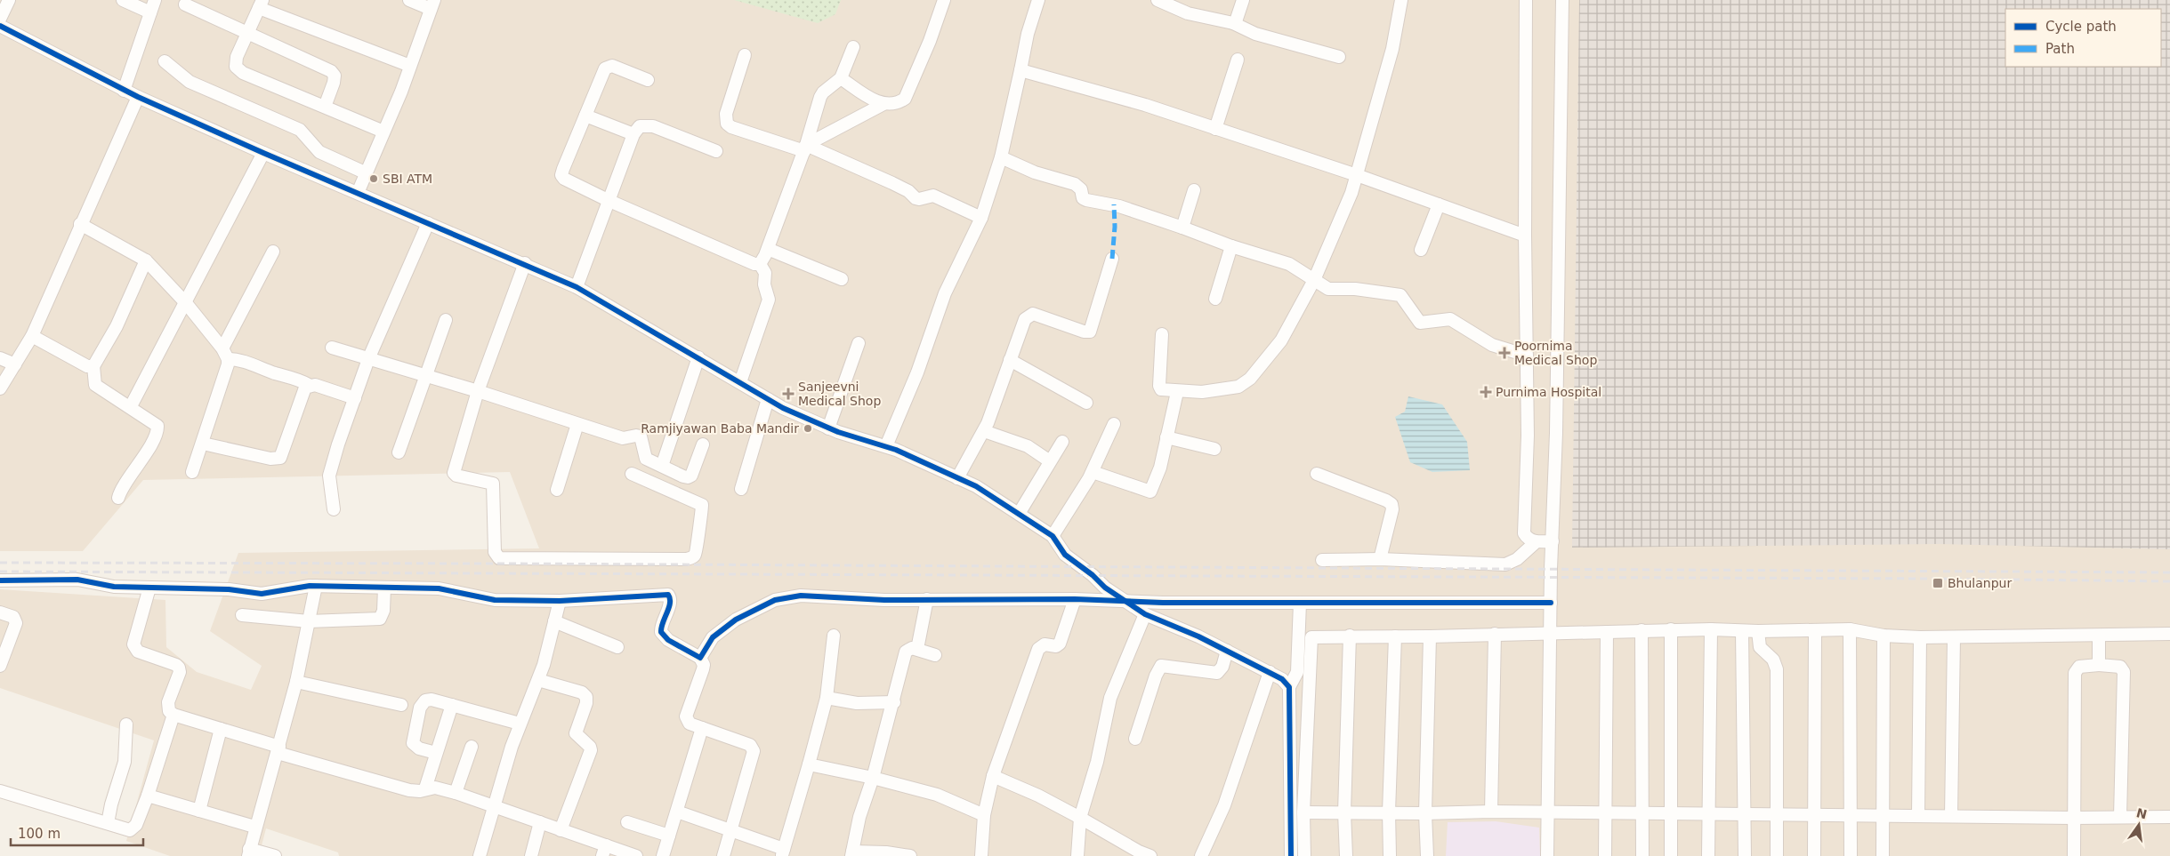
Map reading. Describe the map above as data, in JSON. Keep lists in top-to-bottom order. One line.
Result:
{"places":{"other":["SBI ATM","Ramjiyawan Baba Mandir"],"health":["Poornima Medical Shop","Purnima Hospital","Sanjeevni Medical Shop"],"transit":["Bhulanpur"]},"legend":["Cycle path","Path"],"scale_bar":"100 m","north":"top"}
